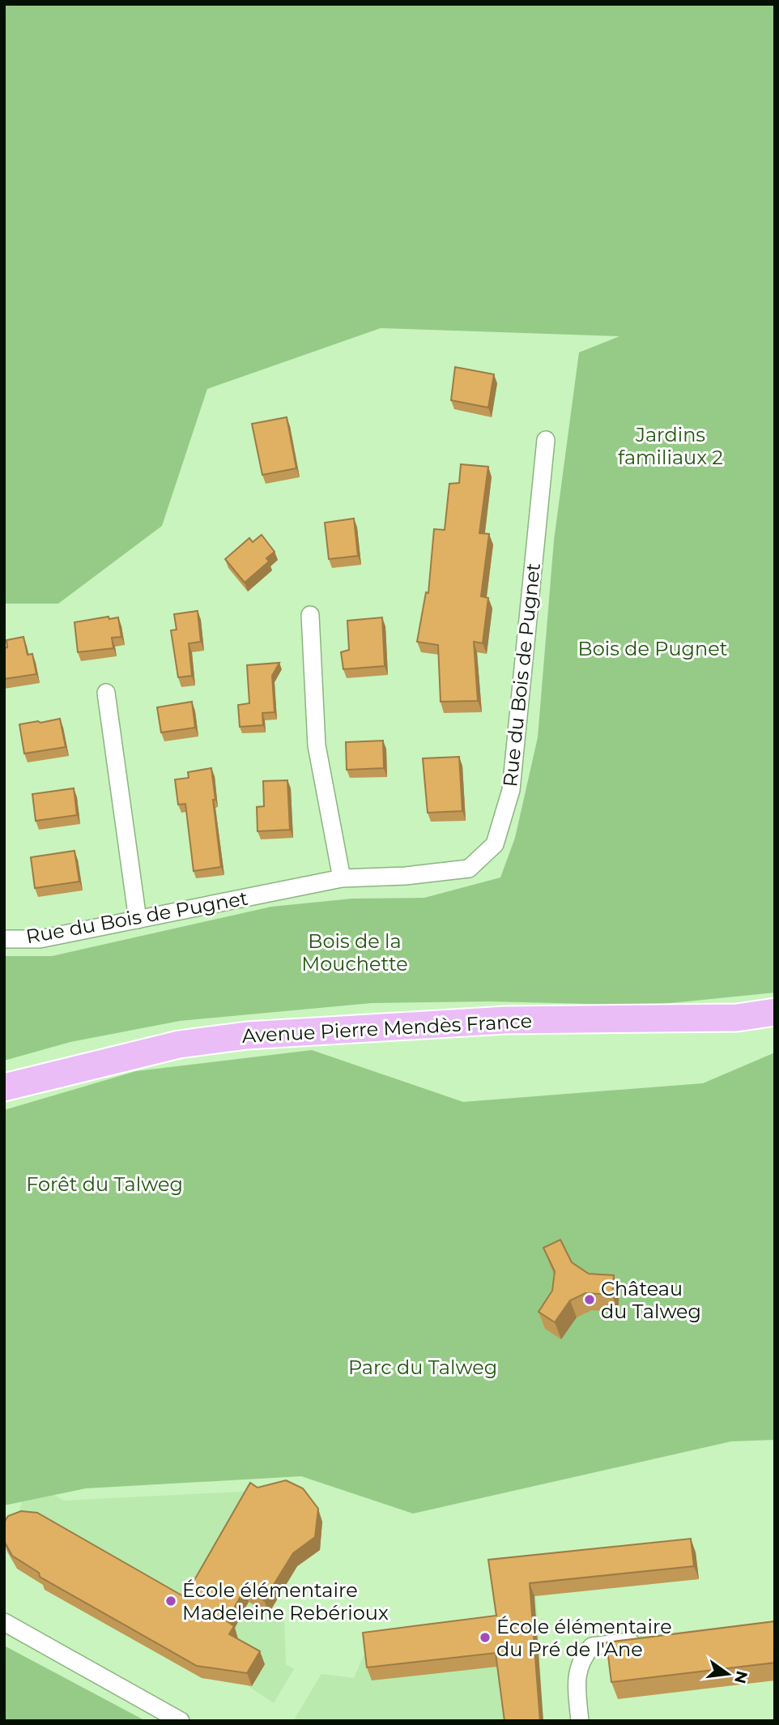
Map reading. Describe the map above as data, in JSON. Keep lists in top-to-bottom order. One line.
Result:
{"streets":{"main road":["Avenue Pierre Mendès France"],"street":["Rue du Bois de Pugnet"]},"parks":["Jardins familiaux 2","Bois de Pugnet","Bois de la Mouchette","Forêt du Talweg","Parc du Talweg"],"places":["Château du Talweg","École élémentaire Madeleine Rebérioux","École élémentaire du Pré de l'Ane"],"north":"right"}
